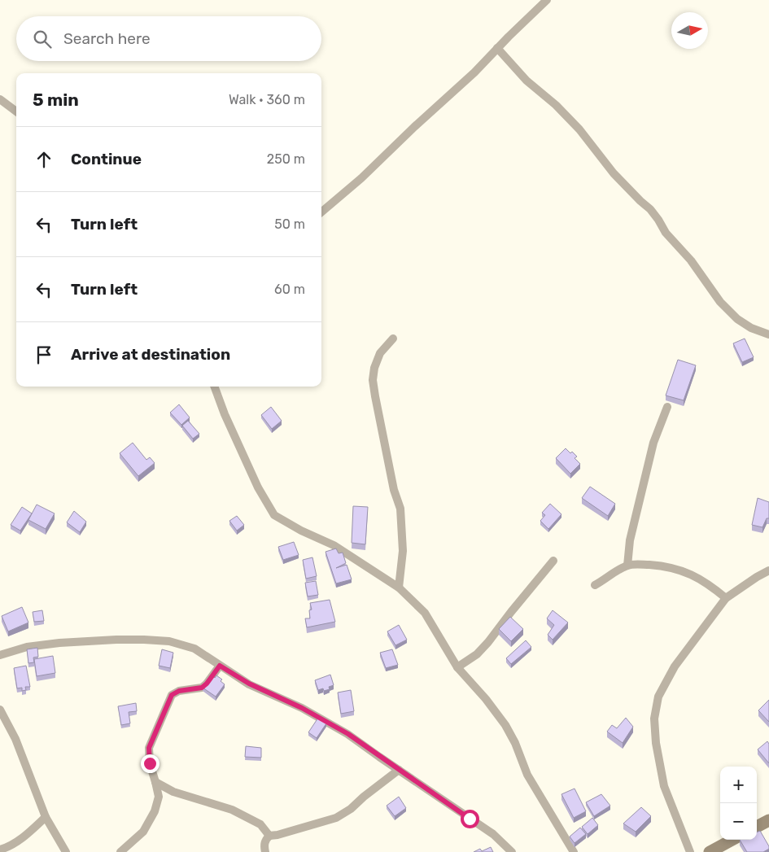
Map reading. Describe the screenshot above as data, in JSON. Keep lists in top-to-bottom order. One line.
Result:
{"north":"right","page":{"search":"Search here","heading":["5 min","Walk · 360 m"],"list":[["Continue","250 m"],["Turn left","50 m"],["Turn left","60 m"],"Arrive at destination"],"map_buttons":["+","−"]}}
